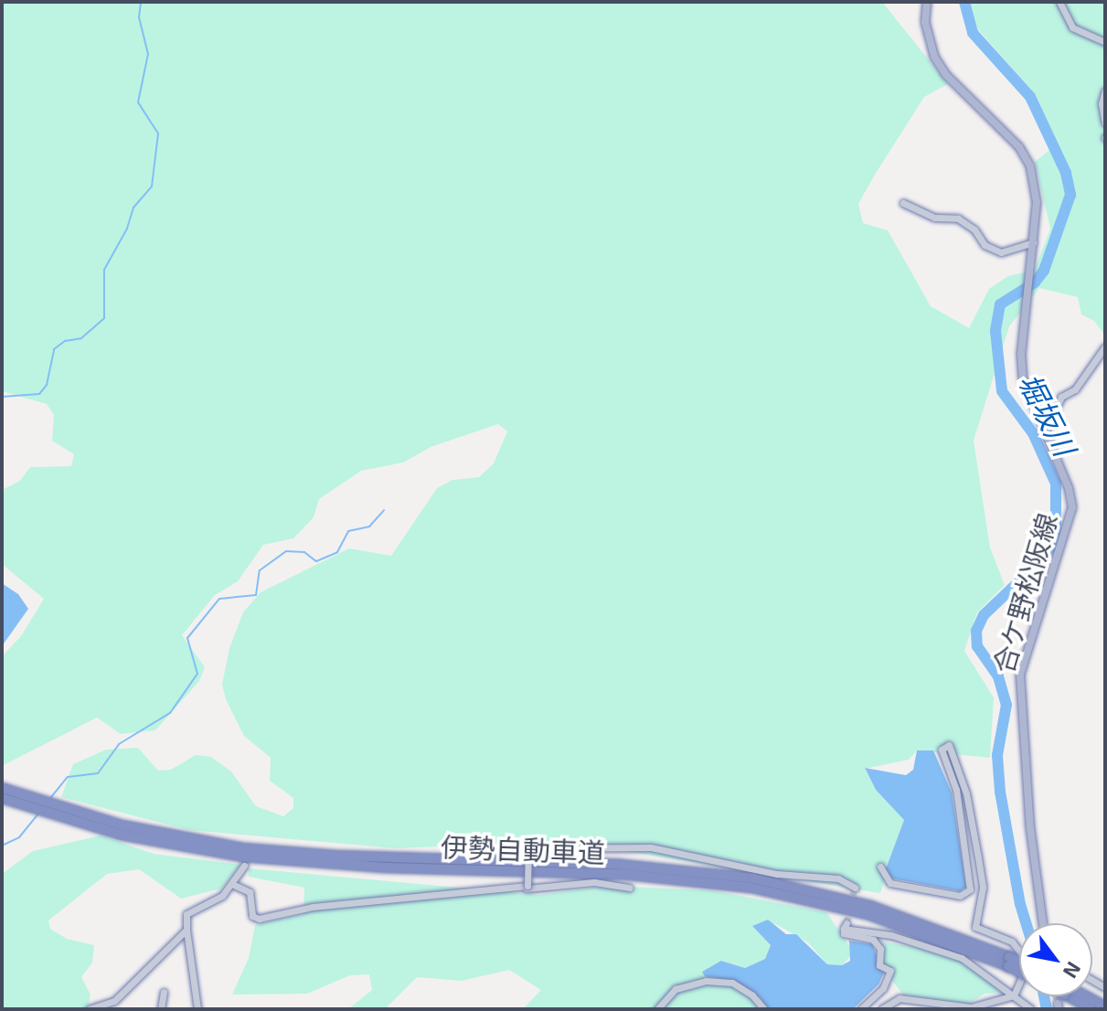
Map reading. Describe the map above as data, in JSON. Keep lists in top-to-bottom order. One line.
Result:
{"streets":{"highway":["伊勢自動車道"],"main road":["合ケ野松阪線"]},"water":["堀坂川"],"north":"bottom right"}
